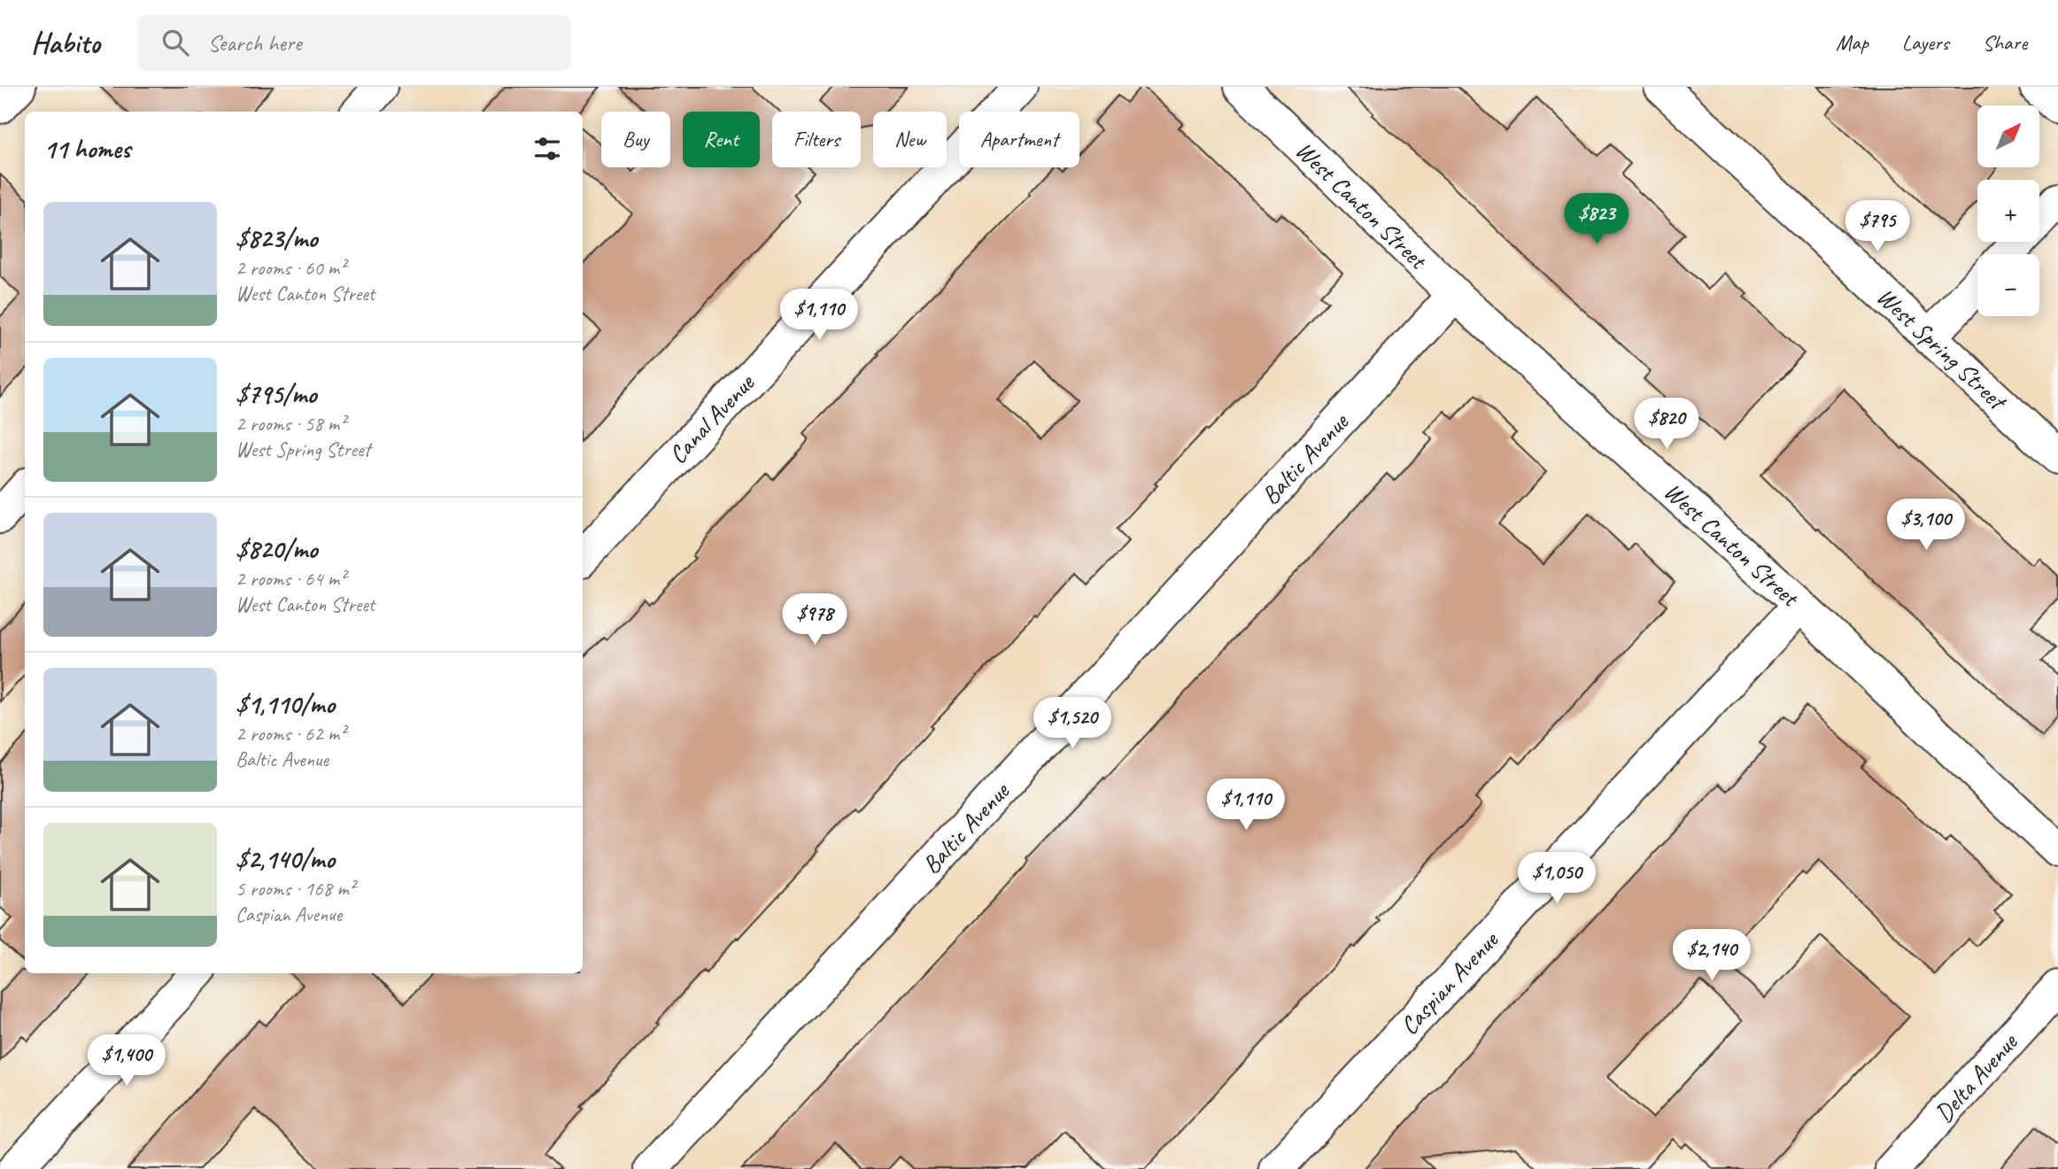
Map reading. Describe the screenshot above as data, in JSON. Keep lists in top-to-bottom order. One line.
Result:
{"streets":{"street":["West Canton Street","West Spring Street","Canal Avenue","Baltic Avenue","Caspian Avenue","Delta Avenue"]},"crossings":[["West Canton Street","Baltic Avenue"],["West Canton Street","Caspian Avenue"]],"north":"top right","page":{"header":"Habito","search":"Search here","nav":["Map","Layers","Share"],"map_buttons":["+","−"],"chip":["Buy","Rent","Filters","New","Apartment"],"heading":"11 homes","list":[{"name":"$823/mo","note":"2 rooms · 60 m² · West Canton Street"},{"name":"$795/mo","note":"2 rooms · 58 m² · West Spring Street"},{"name":"$820/mo","note":"2 rooms · 64 m² · West Canton Street"},{"name":"$1,110/mo","note":"2 rooms · 62 m² · Baltic Avenue"},{"name":"$2,140/mo","note":"5 rooms · 168 m² · Caspian Avenue"}],"price":["$823","$795","$1,110","$820","$3,100","$978","$1,520","$1,110","$1,050","$2,140","$1,400"]}}
